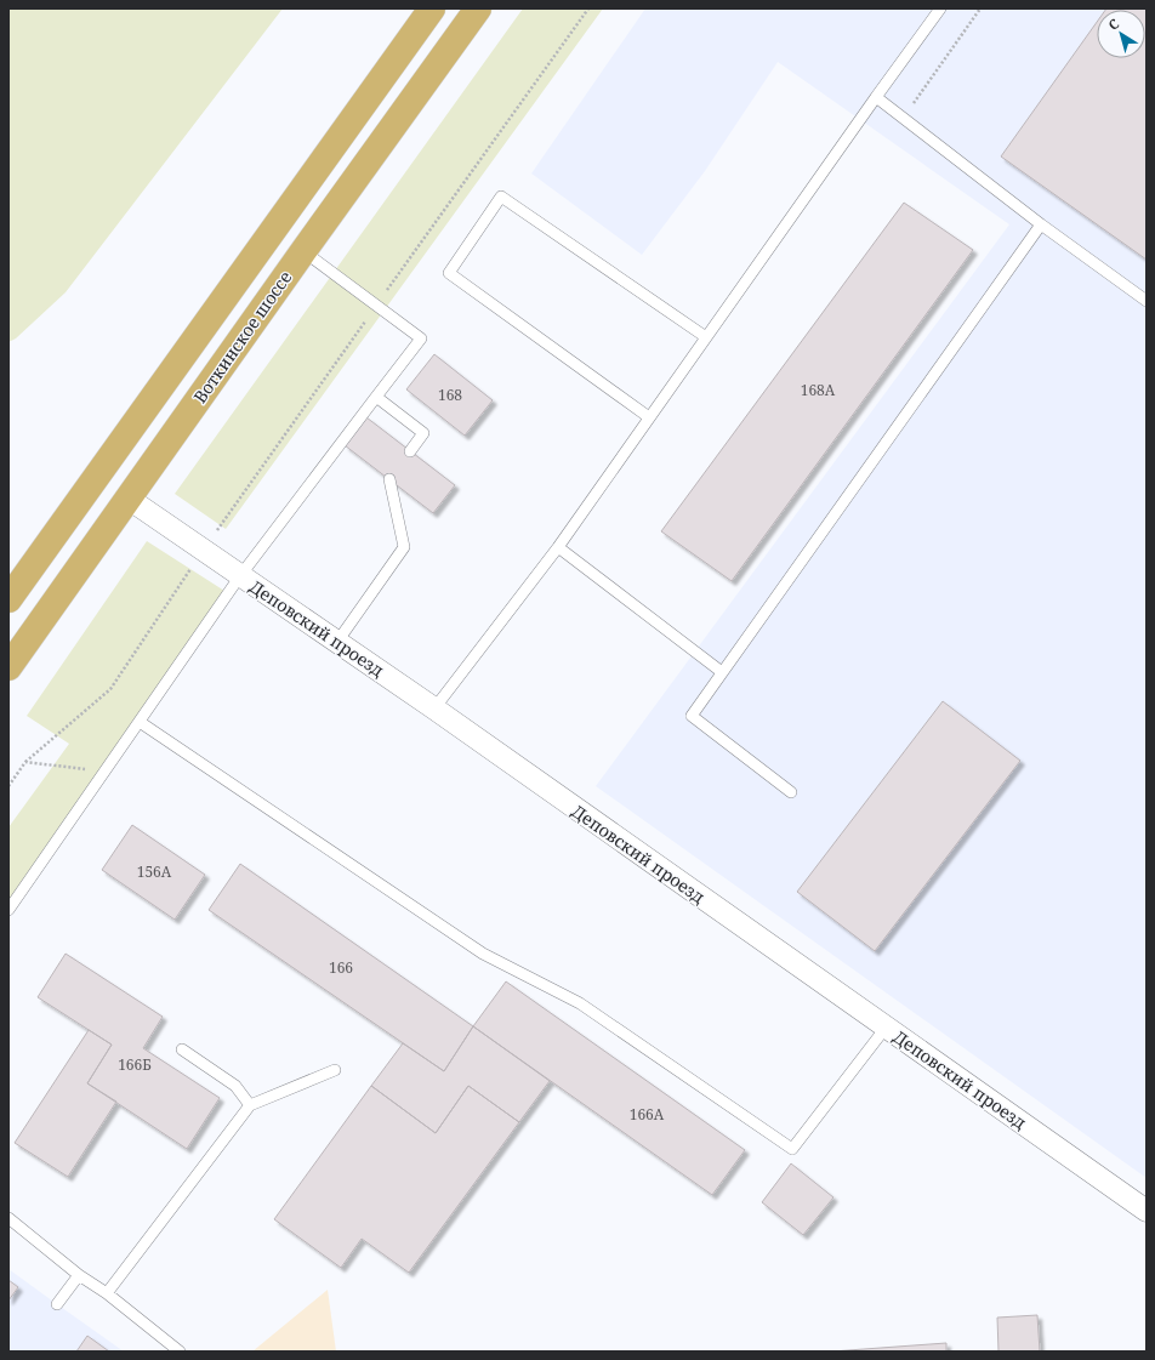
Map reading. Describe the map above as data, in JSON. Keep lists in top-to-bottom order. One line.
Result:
{"streets":{"main road":["Воткинское шоссе"],"street":["Деповский проезд"]},"crossings":[["Воткинское шоссе","Деповский проезд"]],"house_numbers":["168А","168","156А","166","166Б","166А"],"north":"top left"}
